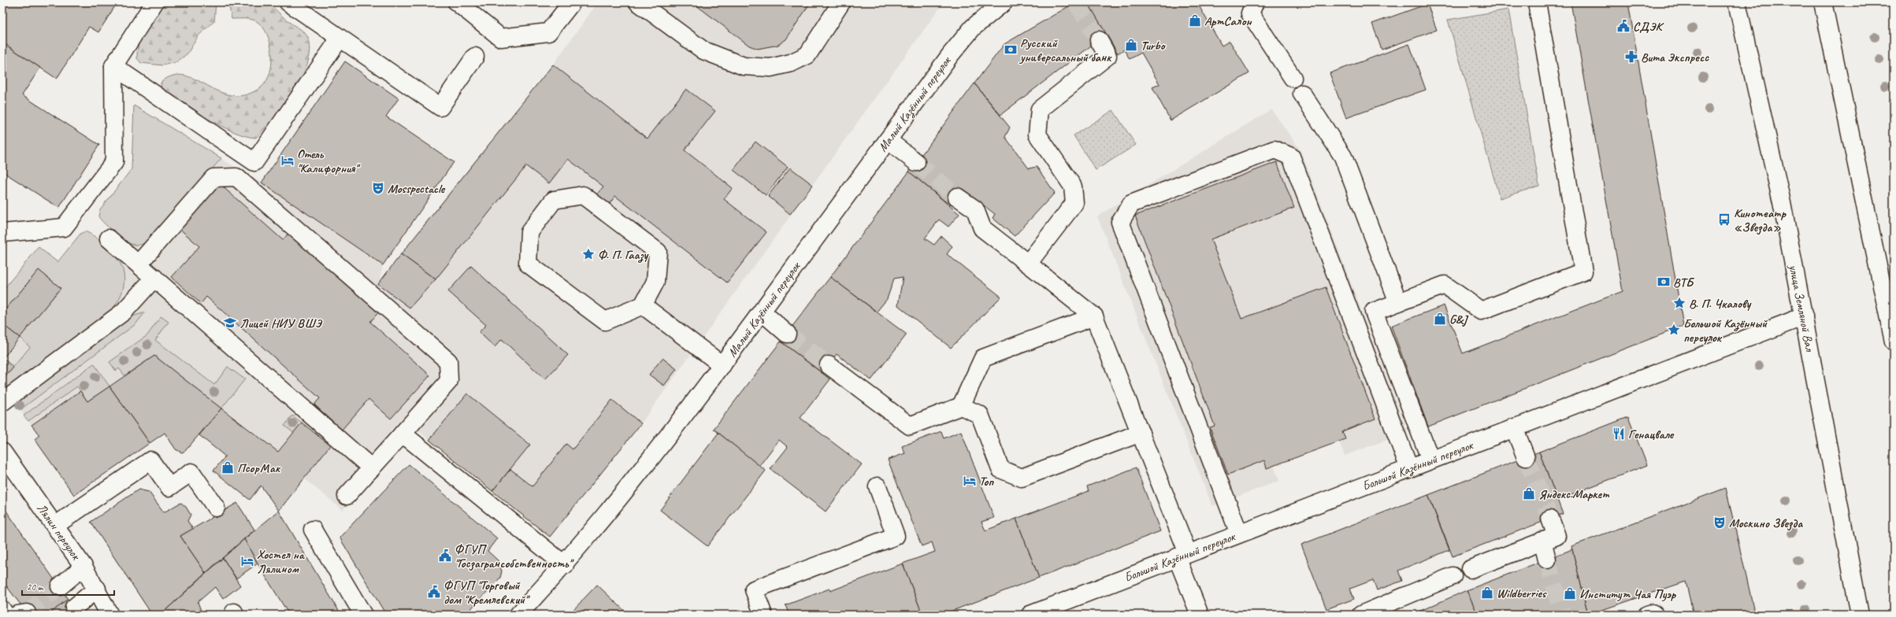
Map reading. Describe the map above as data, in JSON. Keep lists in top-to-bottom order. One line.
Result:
{"streets":{"street":["Малый Казённый переулок","улица Земляной Вал","Большой Казённый переулок","Лялин переулок"]},"crossings":[["улица Земляной Вал","Большой Казённый переулок"]],"places":{"shop":["АртСалон","Turbo","G&J","ПсорМак","Яндекс.Маркет","Wildberries","Институт Чая Пуэр"],"public building":["СДЭК","ФГУП \"Госзагрансобственность\"","ФГУП \"Торговый дом \"Кремлевский\""],"bank":["Русский универсальный банк","ВТБ"],"pharmacy":["Вита Экспресс"],"hotel":["Отель \"Калифорния\"","Топ","Хостел на Лялином"],"theatre":["Mosspectacle","Москино Звезда"],"bus stop":["Кинотеатр «Звезда»"],"place":["Ф. П. Гаазу","В. П. Чкалову","Большой Казённый переулок"],"school or university":["Лицей НИУ ВШЭ"],"restaurant":["Генацвале"]},"scale_bar":"20 m"}
